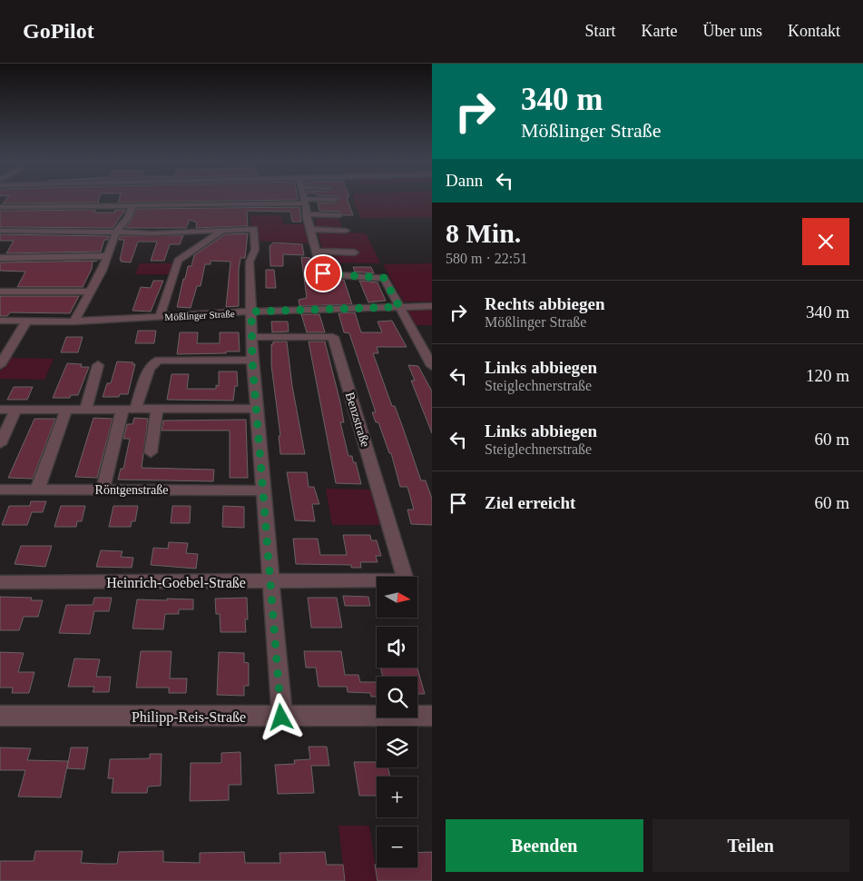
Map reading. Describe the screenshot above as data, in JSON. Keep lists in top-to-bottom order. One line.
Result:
{"streets":{"street":["Mößlinger Straße","Benzstraße","Röntgenstraße","Heinrich-Goebel-Straße","Philipp-Reis-Straße"]},"north":"right","page":{"header":"GoPilot","nav":["Start","Karte","Über uns","Kontakt"],"turn":["340 m","Mößlinger Straße"],"then":"Dann","heading":["8 Min.","580 m · 22:51"],"list":[{"name":"Rechts abbiegen","note":"Mößlinger Straße","value":"340 m"},{"name":"Links abbiegen","note":"Steiglechnerstraße","value":"120 m"},{"name":"Links abbiegen","note":"Steiglechnerstraße","value":"60 m"},{"name":"Ziel erreicht","value":"60 m"}],"map_buttons":["+","−"],"buttons":["Beenden","Teilen"]}}
